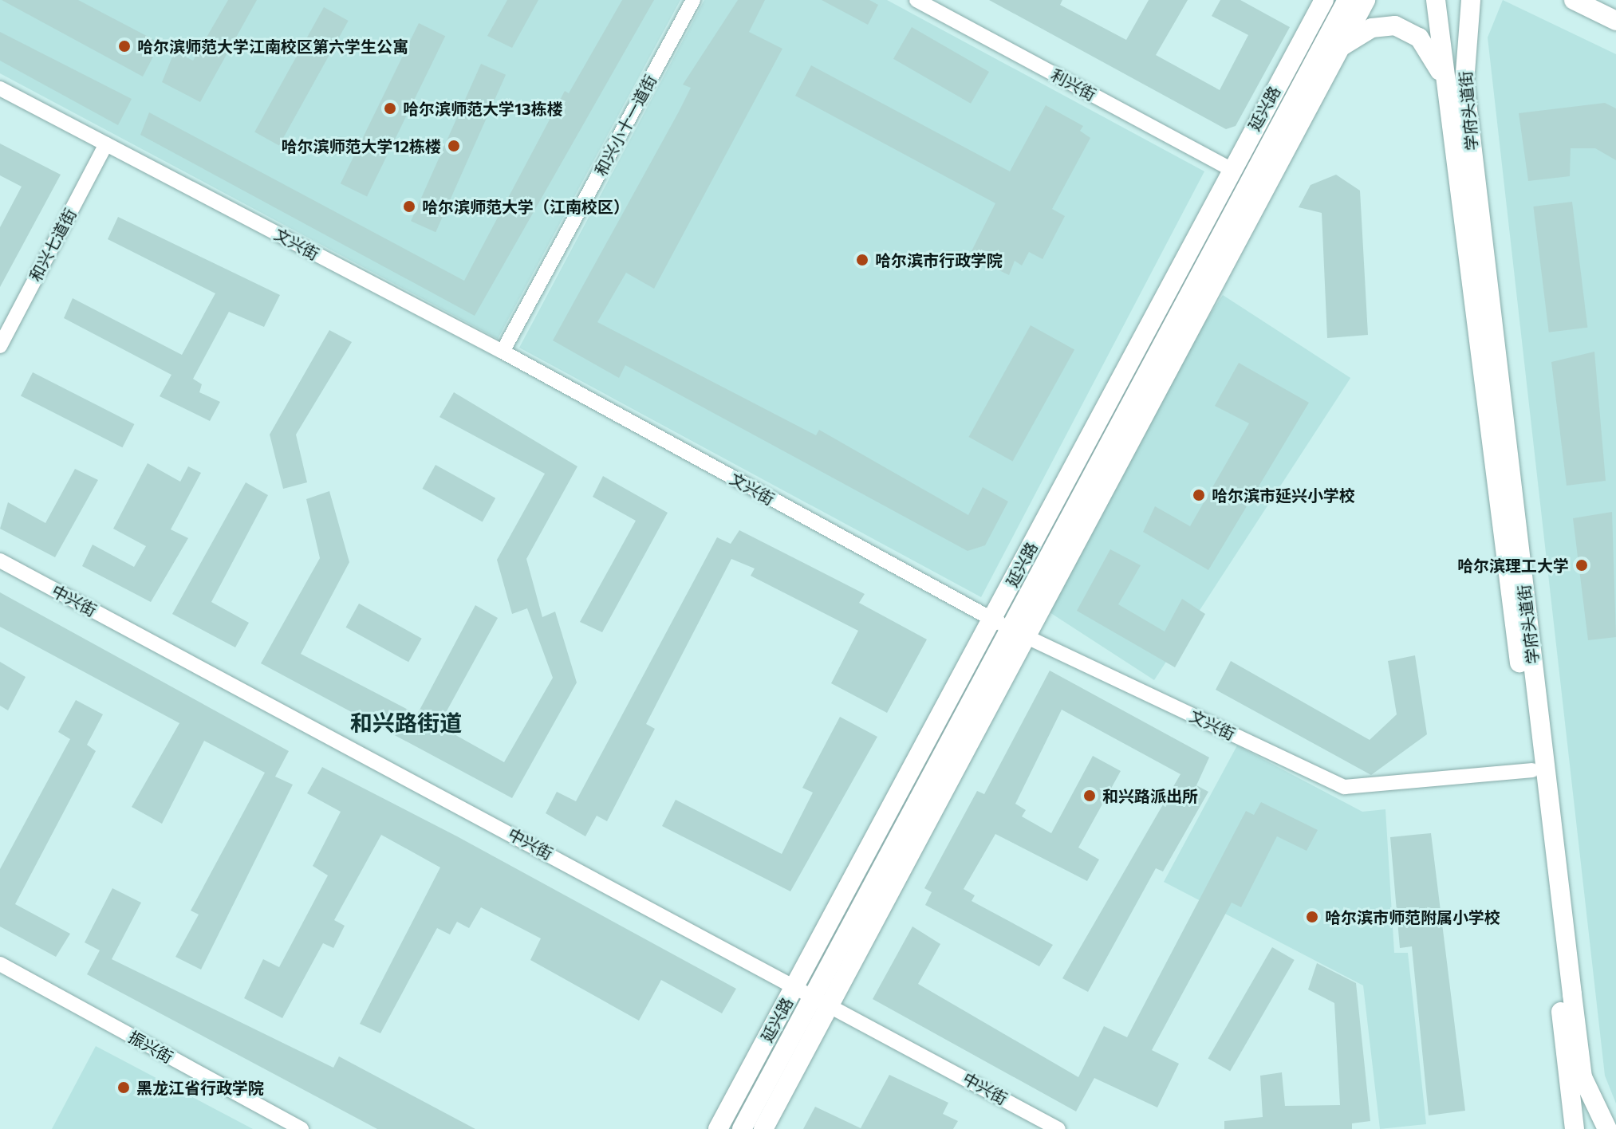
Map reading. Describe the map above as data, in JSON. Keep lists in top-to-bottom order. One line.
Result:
{"streets":{"main road":["延兴路","学府头道街"],"street":["利兴街","和兴小十一道街","文兴街","和兴七道街","中兴街","振兴街"]},"crossings":[["利兴街","延兴路"],["延兴路","文兴街"],["延兴路","中兴街"],["学府头道街","文兴街"],["和兴小十一道街","文兴街"],["文兴街","和兴七道街"]],"districts":["和兴路街道"],"places":["哈尔滨师范大学江南校区第六学生公寓","哈尔滨师范大学13栋楼","哈尔滨师范大学12栋楼","哈尔滨师范大学（江南校区）","哈尔滨市行政学院","哈尔滨市延兴小学校","哈尔滨理工大学","和兴路派出所","哈尔滨市师范附属小学校","黑龙江省行政学院"]}
